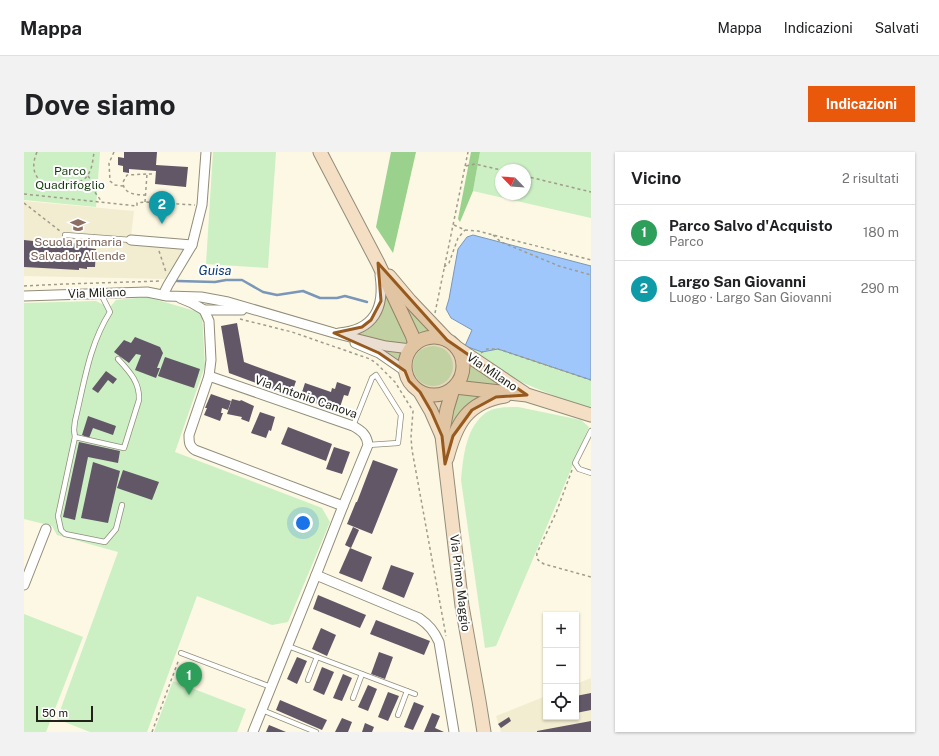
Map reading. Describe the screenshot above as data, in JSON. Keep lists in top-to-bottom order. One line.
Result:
{"streets":{"street":["Via Milano","Via Antonio Canova","Via Primo Maggio"]},"crossings":[["Via Milano","Via Primo Maggio"]],"water":["Guisa"],"parks":["Parco Quadrifoglio"],"places":{"school or university":["Scuola primaria Salvador Allende"]},"scale_bar":"50 m","north":"top left","page":{"header":"Mappa","nav":["Mappa","Indicazioni","Salvati"],"buttons":"Indicazioni","title":"Dove siamo","heading":["Vicino","2 risultati"],"pins":["2","1"],"list":[{"mark":"1","name":"Parco Salvo d'Acquisto","note":"Parco","value":"180 m"},{"mark":"2","name":"Largo San Giovanni","note":"Luogo · Largo San Giovanni","value":"290 m"}],"map_buttons":["+","−"],"scale":"50 m"}}
